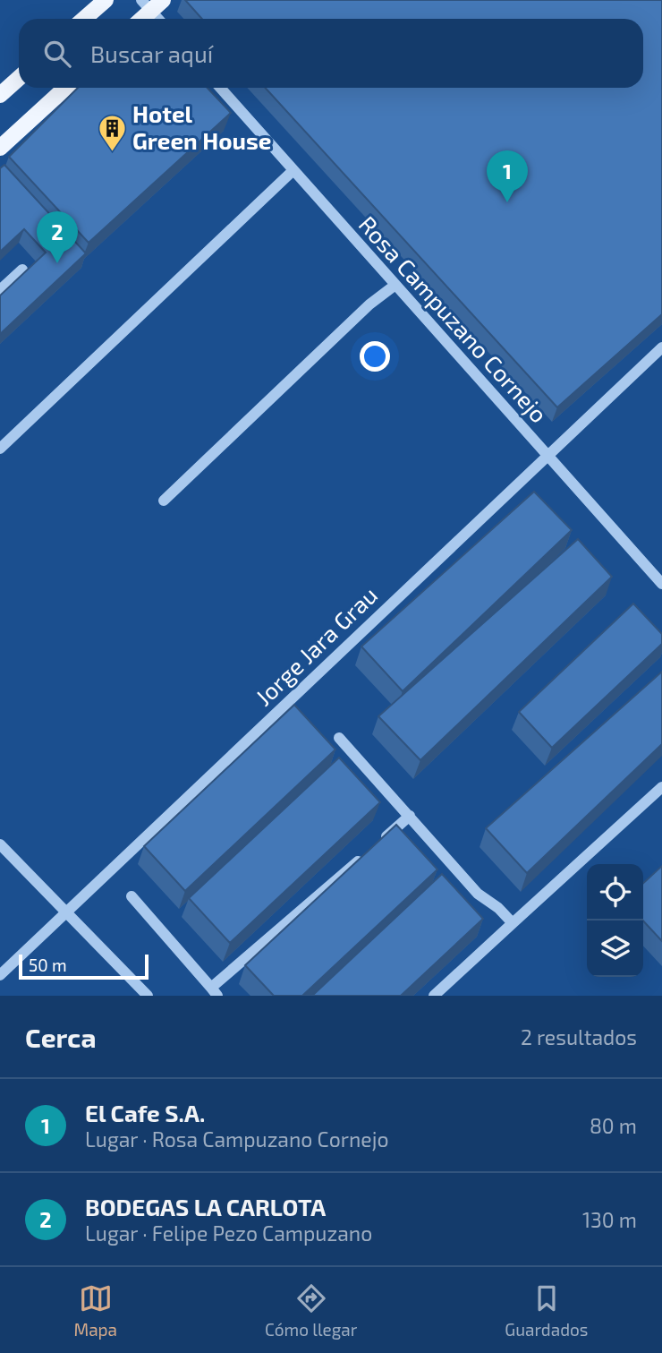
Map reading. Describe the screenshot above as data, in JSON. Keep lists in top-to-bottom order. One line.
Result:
{"streets":{"street":["Rosa Campuzano Cornejo","Jorge Jara Grau"]},"crossings":[["Rosa Campuzano Cornejo","Jorge Jara Grau"]],"places":{"building":["Hotel Green House"]},"scale_bar":"50 m","page":{"search":"Buscar aquí","pins":["1","2"],"scale":"50 m","heading":["Cerca","2 resultados"],"list":[{"mark":"1","name":"El Cafe S.A.","note":"Lugar · Rosa Campuzano Cornejo","value":"80 m"},{"mark":"2","name":"BODEGAS LA CARLOTA","note":"Lugar · Felipe Pezo Campuzano","value":"130 m"}],"nav":["Mapa","Cómo llegar","Guardados"]}}
